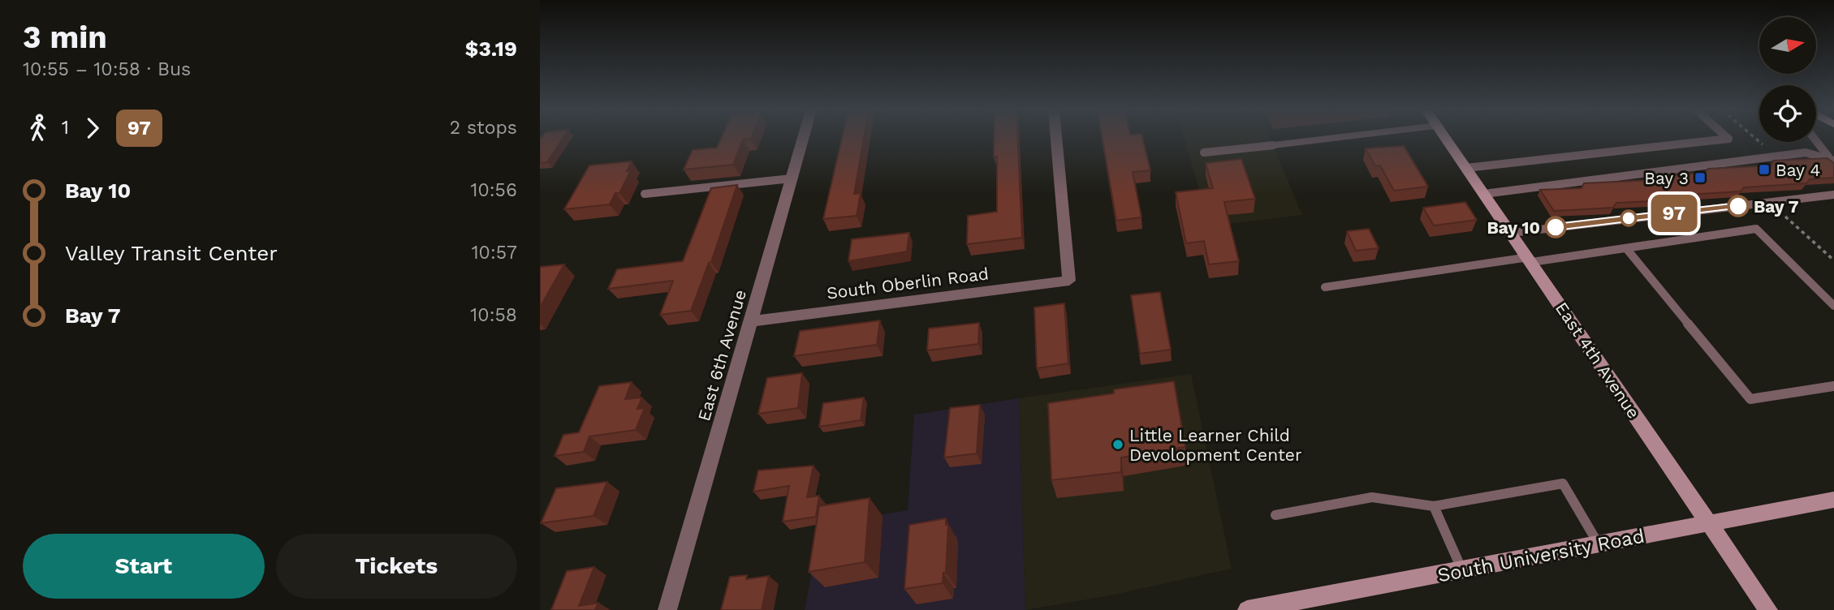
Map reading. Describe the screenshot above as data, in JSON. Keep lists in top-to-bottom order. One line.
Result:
{"streets":{"street":["South Oberlin Road","East 6th Avenue","East 4th Avenue","South University Road"]},"crossings":[["South Oberlin Road","East 6th Avenue"],["East 4th Avenue","South University Road"]],"places":{"transit":["Bay 4","Bay 3"],"other":["Bay 7","Bay 10","Little Learner Child Devolopment Center"]},"lines":["bus line 97"],"north":"right","page":{"heading":["3 min","10:55 – 10:58 · Bus","$3.19"],"on_map":"97","legs":["1","97","2 stops"],"list":[{"name":"Bay 10","value":"10:56"},{"name":"Valley Transit Center","value":"10:57"},{"name":"Bay 7","value":"10:58"}],"buttons":["Start","Tickets"]}}
